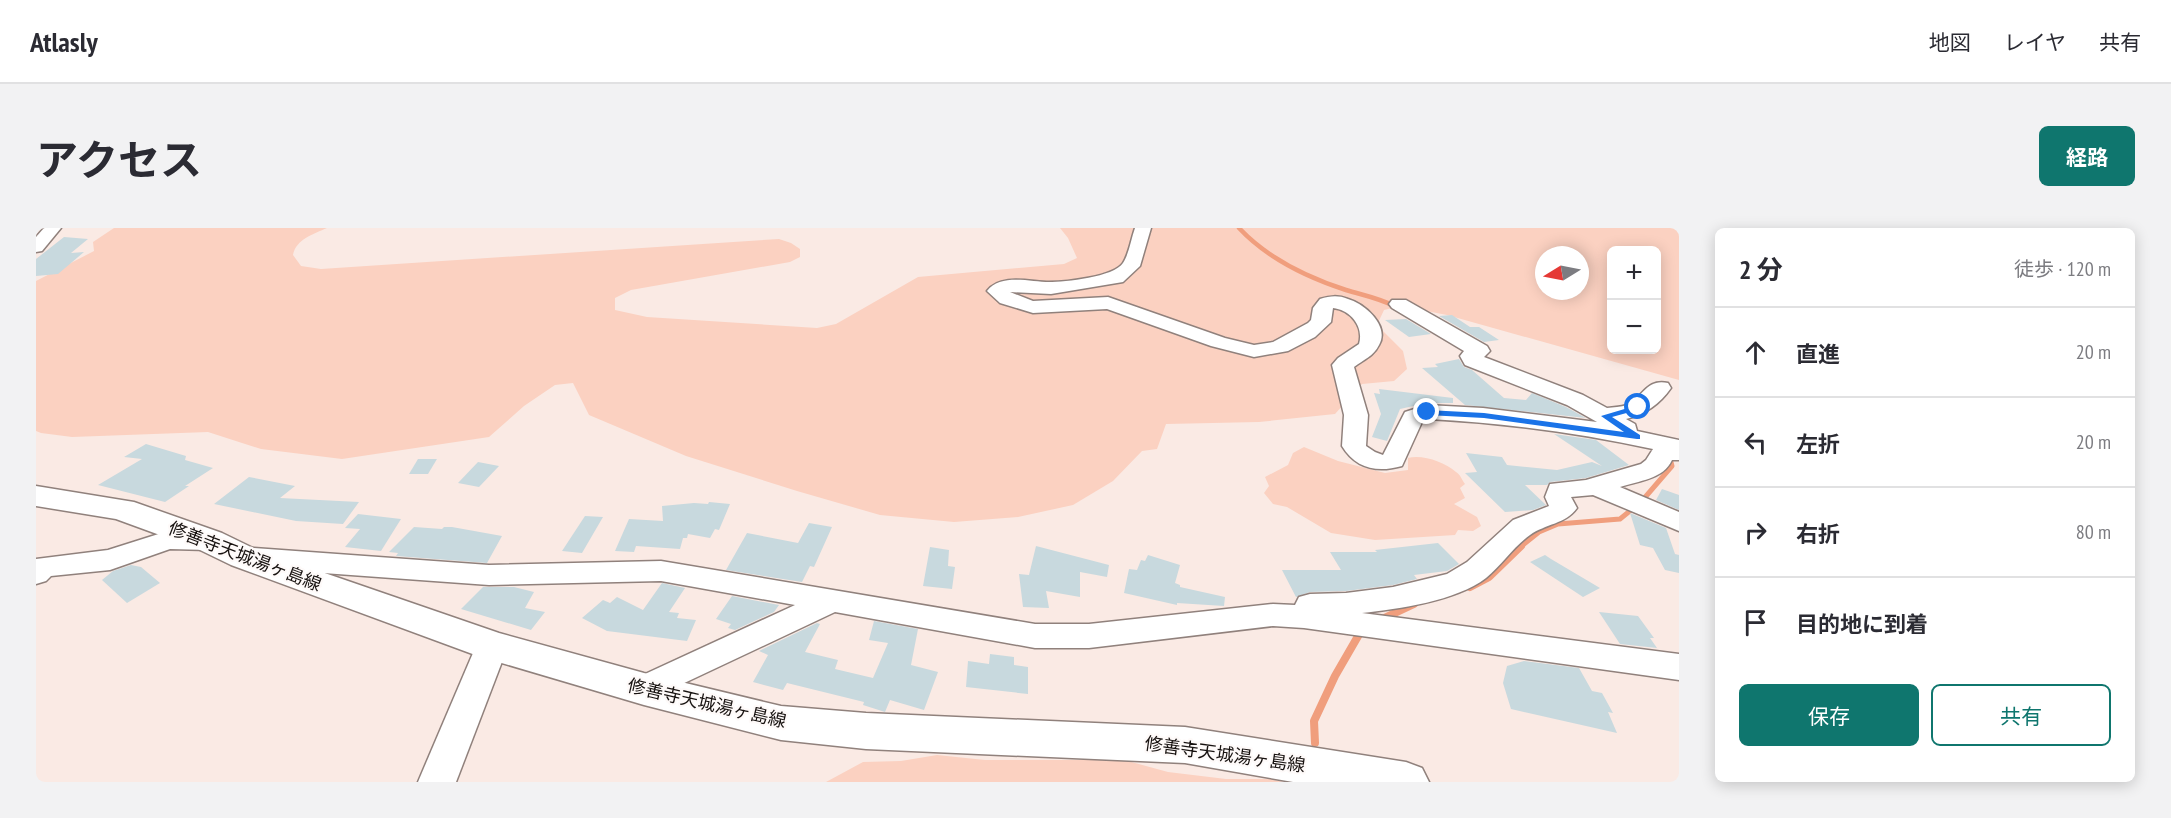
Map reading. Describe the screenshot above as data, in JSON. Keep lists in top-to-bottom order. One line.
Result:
{"streets":{"main road":["修善寺天城湯ヶ島線"]},"north":"left","page":{"header":"Atlasly","nav":["地図","レイヤ","共有"],"title":"アクセス","buttons":["経路",["保存","共有"]],"heading":["2 分","徒歩 · 120 m"],"map_buttons":["+","−"],"list":[["直進","20 m"],["左折","20 m"],["右折","80 m"],"目的地に到着"]}}
